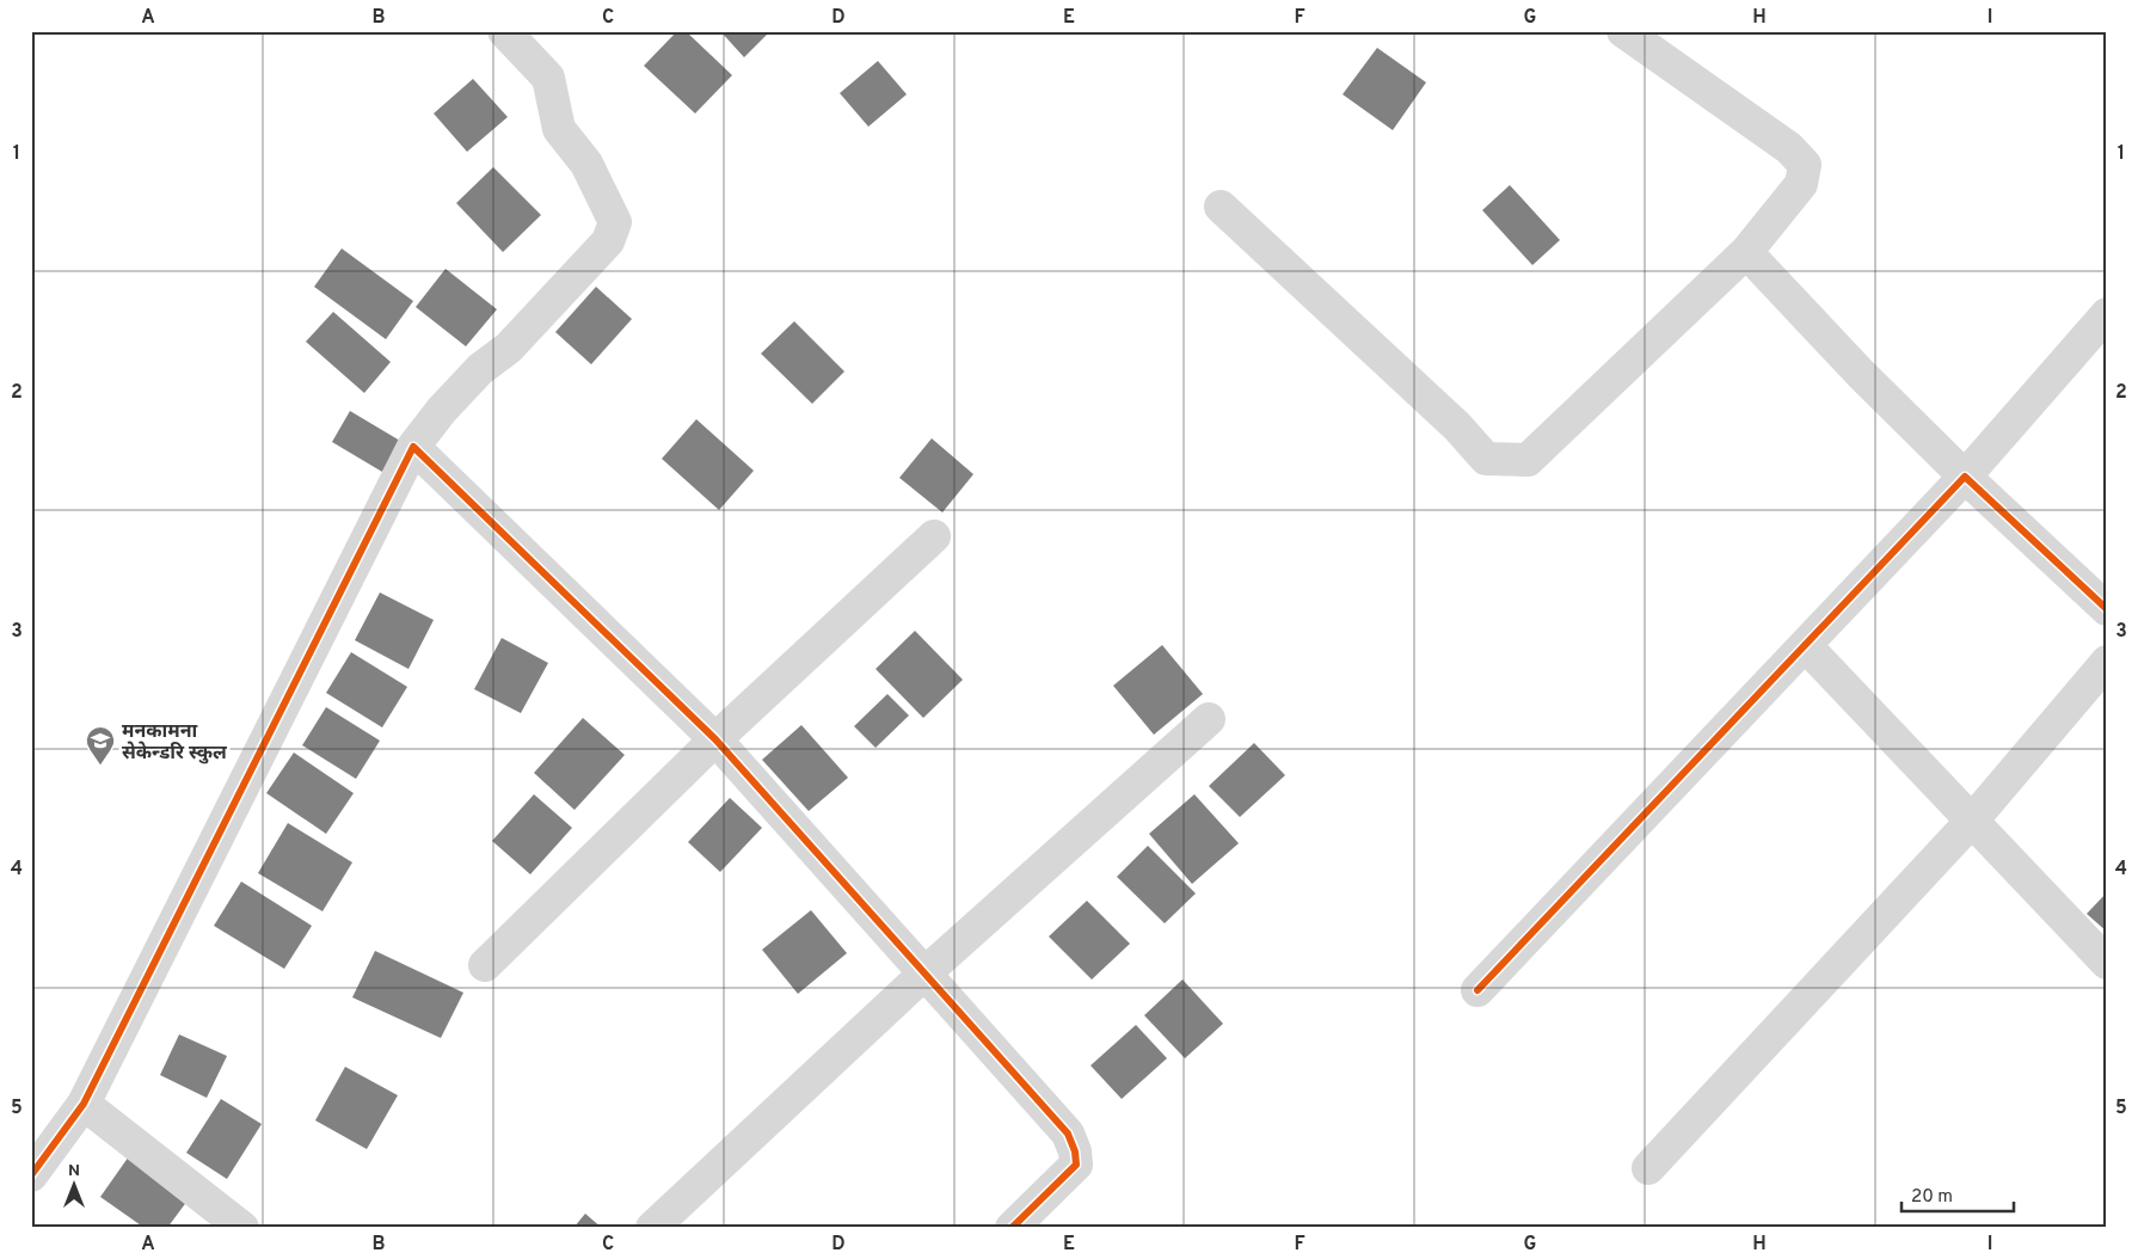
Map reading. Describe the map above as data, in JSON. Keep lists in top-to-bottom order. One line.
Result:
{"places":{"school or university":["मनकामना सेकेन्डरि स्कुल"]},"scale_bar":"20 m","north":"top","grid":{"columns":["A","B","C","D","E","F","G","H","I"],"rows":["1","2","3","4","5"]}}
